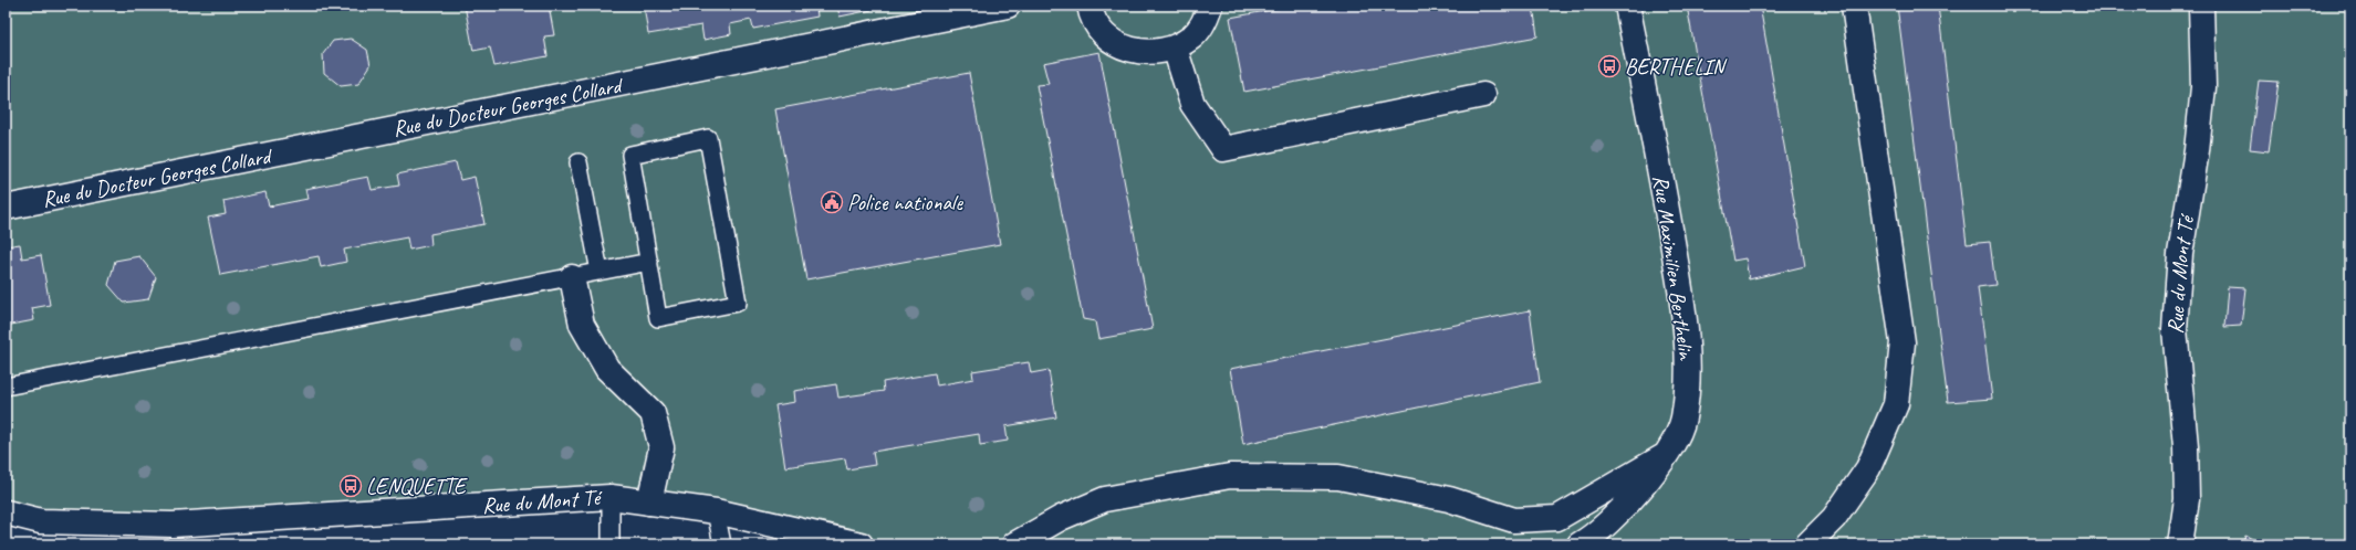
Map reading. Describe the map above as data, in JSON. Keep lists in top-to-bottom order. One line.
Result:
{"streets":{"street":["Rue du Docteur Georges Collard","Rue Maximilien Berthelin","Rue du Mont Té"]},"places":{"bus stop":["BERTHELIN","LENQUETTE"],"public building":["Police nationale"]}}
